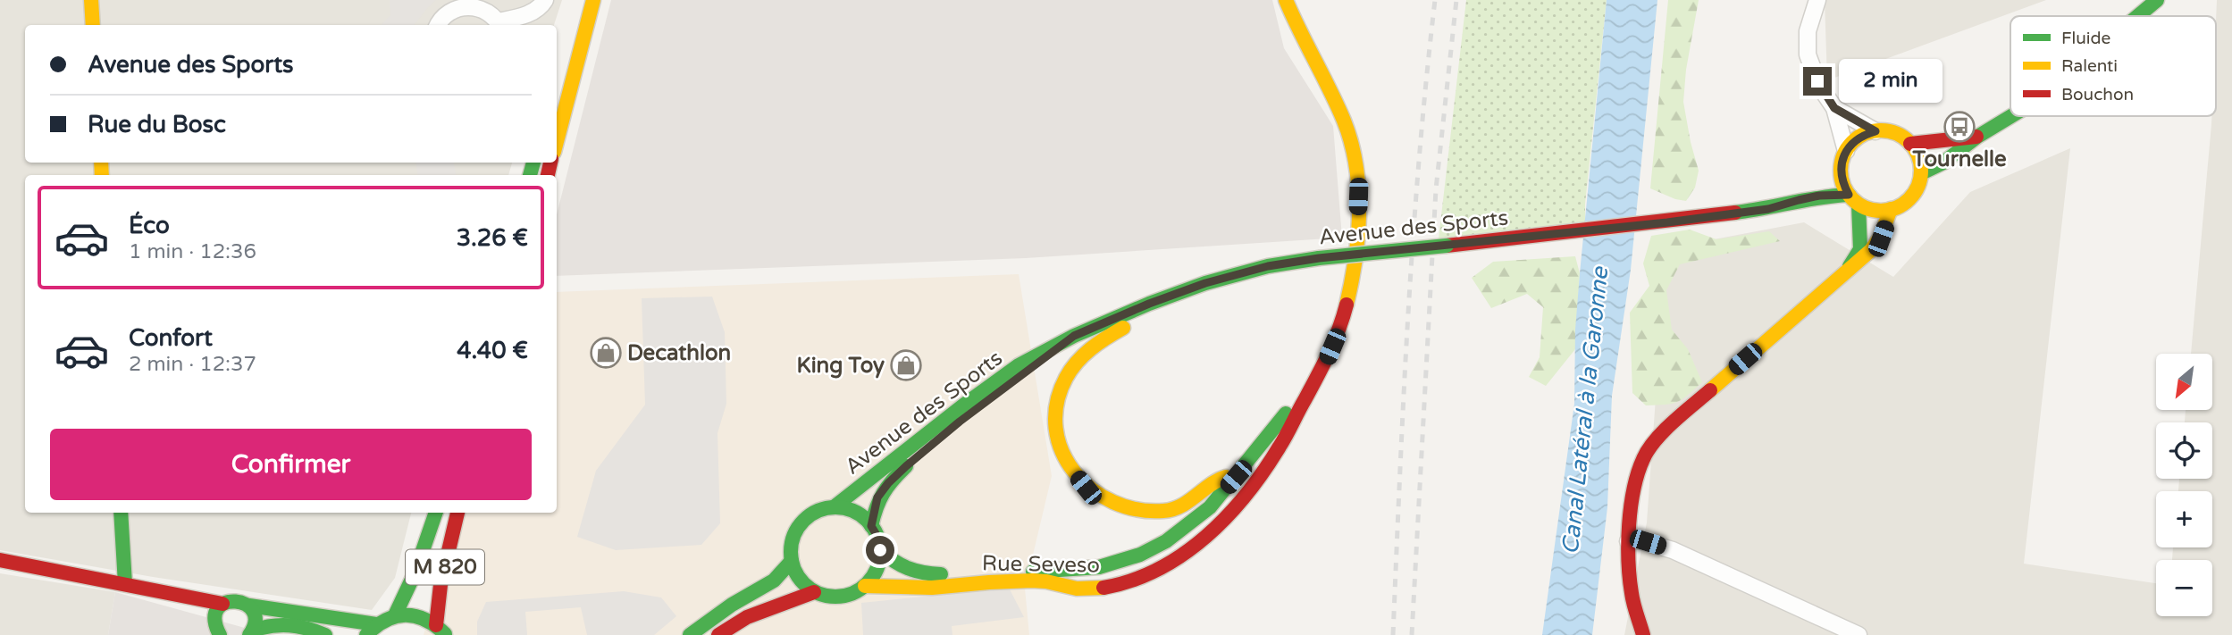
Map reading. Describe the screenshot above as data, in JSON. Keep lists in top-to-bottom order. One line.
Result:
{"streets":{"main road":["Avenue des Sports","Rue Seveso","M 820"]},"crossings":[["Avenue des Sports","Rue Seveso"]],"water":["Canal Latéral à la Garonne"],"places":{"bus stop":["Tournelle"],"shop":["Decathlon","King Toy"]},"legend":["Fluide","Ralenti","Bouchon"],"north":"bottom left","page":{"banner":["Avenue des Sports","Rue du Bosc"],"bubble":"2 min","list":[{"name":"Éco","note":"1 min · 12:36","value":"3.26 €"},{"name":"Confort","note":"2 min · 12:37","value":"4.40 €"}],"map_buttons":["+","−"],"buttons":"Confirmer"}}
